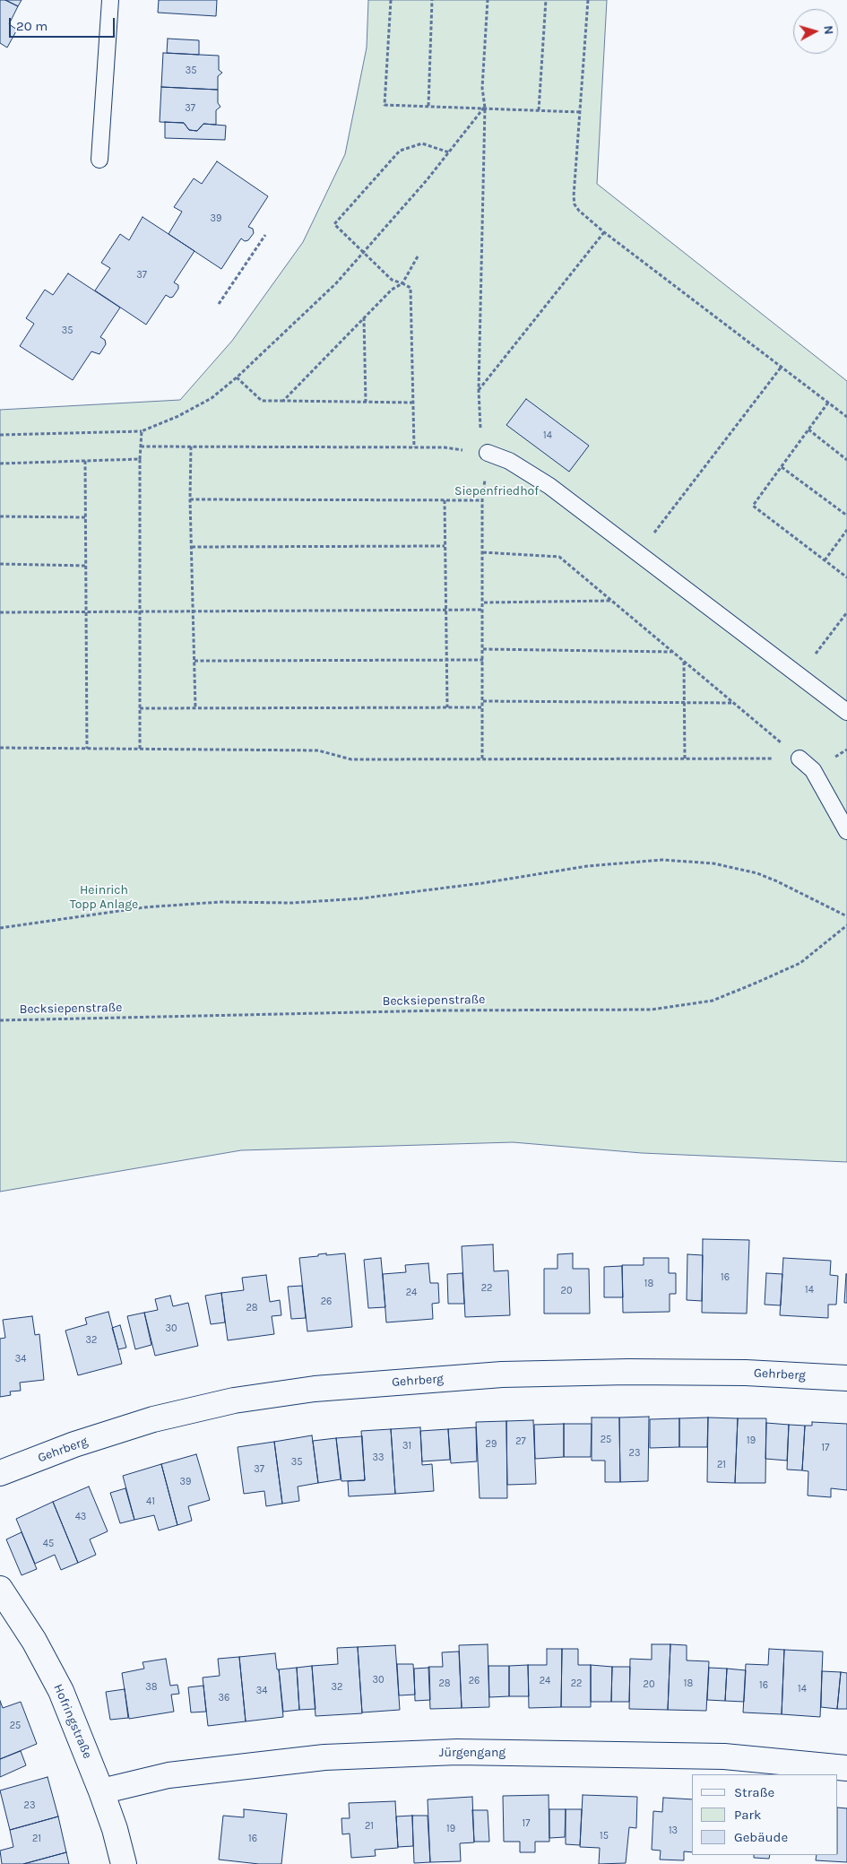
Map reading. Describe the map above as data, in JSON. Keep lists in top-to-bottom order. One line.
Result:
{"streets":{"street":["Gehrberg","Hofringstraße","Jürgengang"],"path":["Becksiepenstraße"]},"crossings":[["Hofringstraße","Jürgengang"]],"parks":["Siepenfriedhof","Heinrich Topp Anlage"],"house_numbers":["35","37","39","37","35","14","16","18","22","14","20","24","26","28","30","32","34","25","19","27","29","31","17","23","33","35","21","37","39","41","43","45","30","26","24","28","22","18","20","16","38","32","14","34","36","25","23","17","21","19","13","15","21","16"],"legend":["Straße","Park","Gebäude"],"scale_bar":"20 m","north":"right"}
